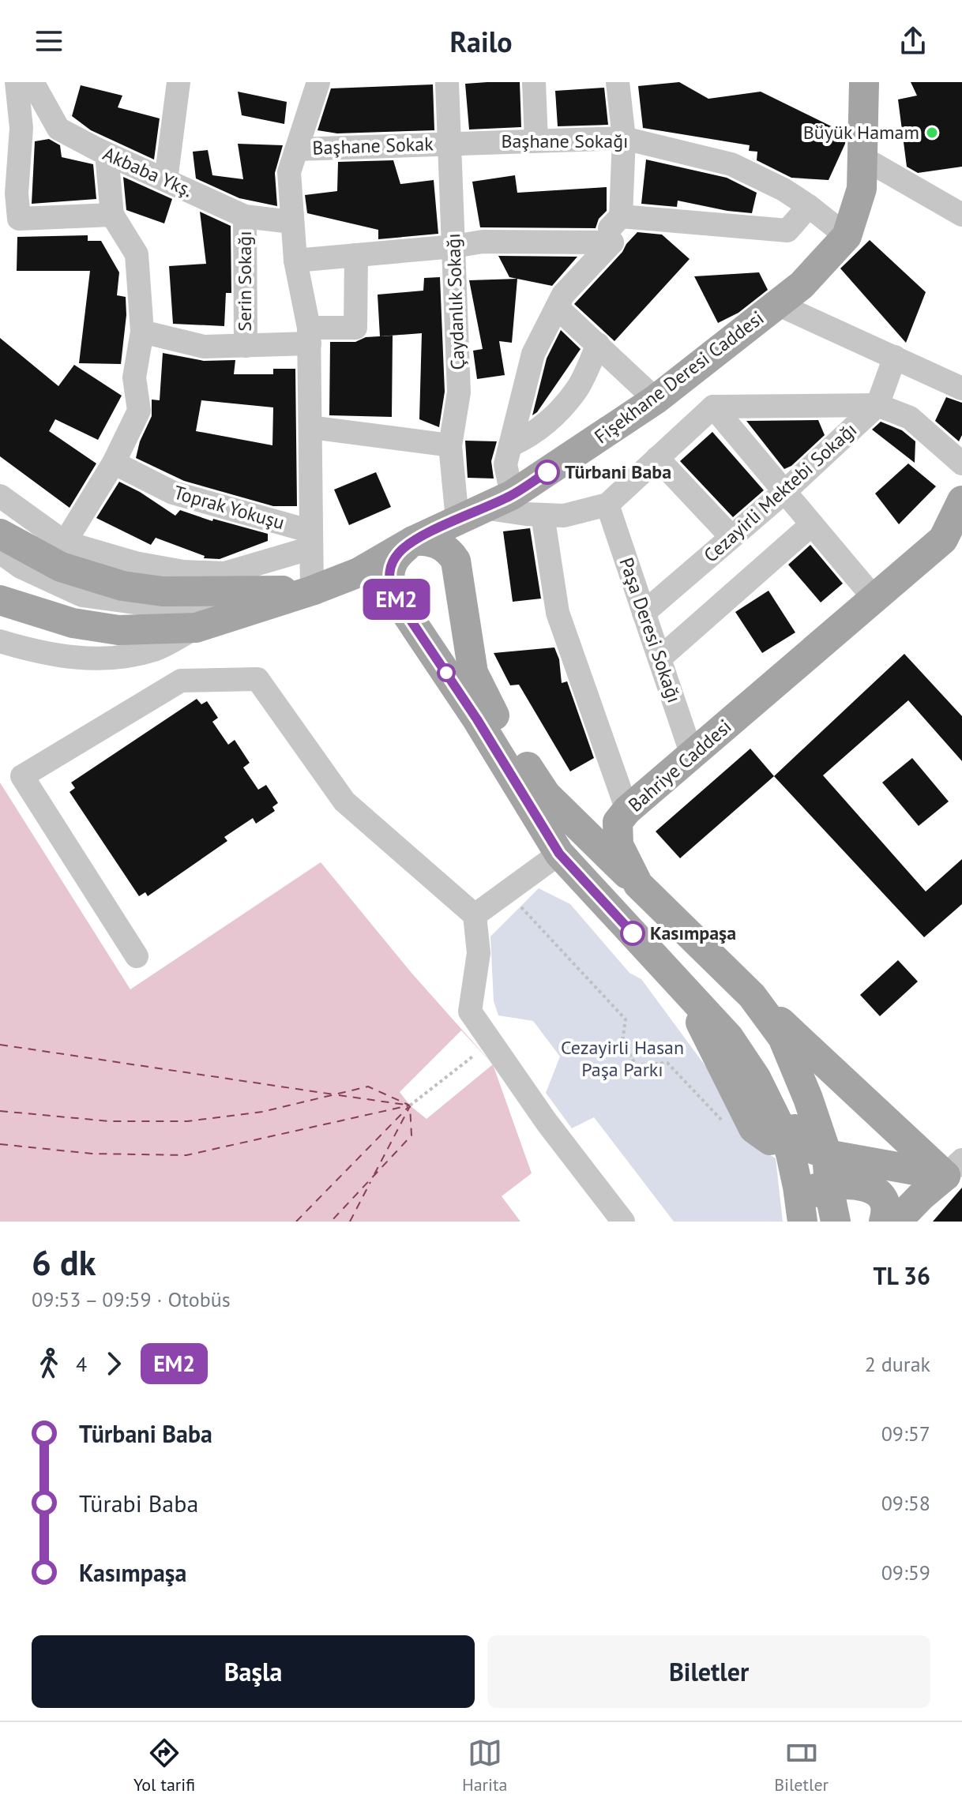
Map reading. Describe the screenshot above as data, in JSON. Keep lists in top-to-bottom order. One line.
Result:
{"streets":{"main road":["Fişekhane Deresi Caddesi","Bahriye Caddesi"],"street":["Başhane Sokağı","Başhane Sokak","Akbaba Ykş.","Serin Sokağı","Çaydanlık Sokağı","Cezayirli Mektebi Sokağı","Toprak Yokuşu","Paşa Deresi Sokağı"]},"crossings":[["Başhane Sokağı","Başhane Sokak"],["Başhane Sokağı","Çaydanlık Sokağı"],["Başhane Sokağı","Fişekhane Deresi Caddesi"],["Başhane Sokak","Çaydanlık Sokağı"],["Akbaba Ykş.","Serin Sokağı"],["Çaydanlık Sokağı","Fişekhane Deresi Caddesi"],["Cezayirli Mektebi Sokağı","Paşa Deresi Sokağı"],["Paşa Deresi Sokağı","Bahriye Caddesi"]],"parks":["Cezayirli Hasan Paşa Parkı"],"places":["Büyük Hamam","Türbani Baba","Kasımpaşa"],"lines":["bus line EM2"],"page":{"header":"Railo","on_map":"EM2","heading":["6 dk","09:53 – 09:59 · Otobüs","TL 36"],"legs":["4","EM2","2 durak"],"list":[{"name":"Türbani Baba","value":"09:57"},{"name":"Türabi Baba","value":"09:58"},{"name":"Kasımpaşa","value":"09:59"}],"buttons":["Başla","Biletler"],"tabs":["Yol tarifi","Harita","Biletler"]}}
